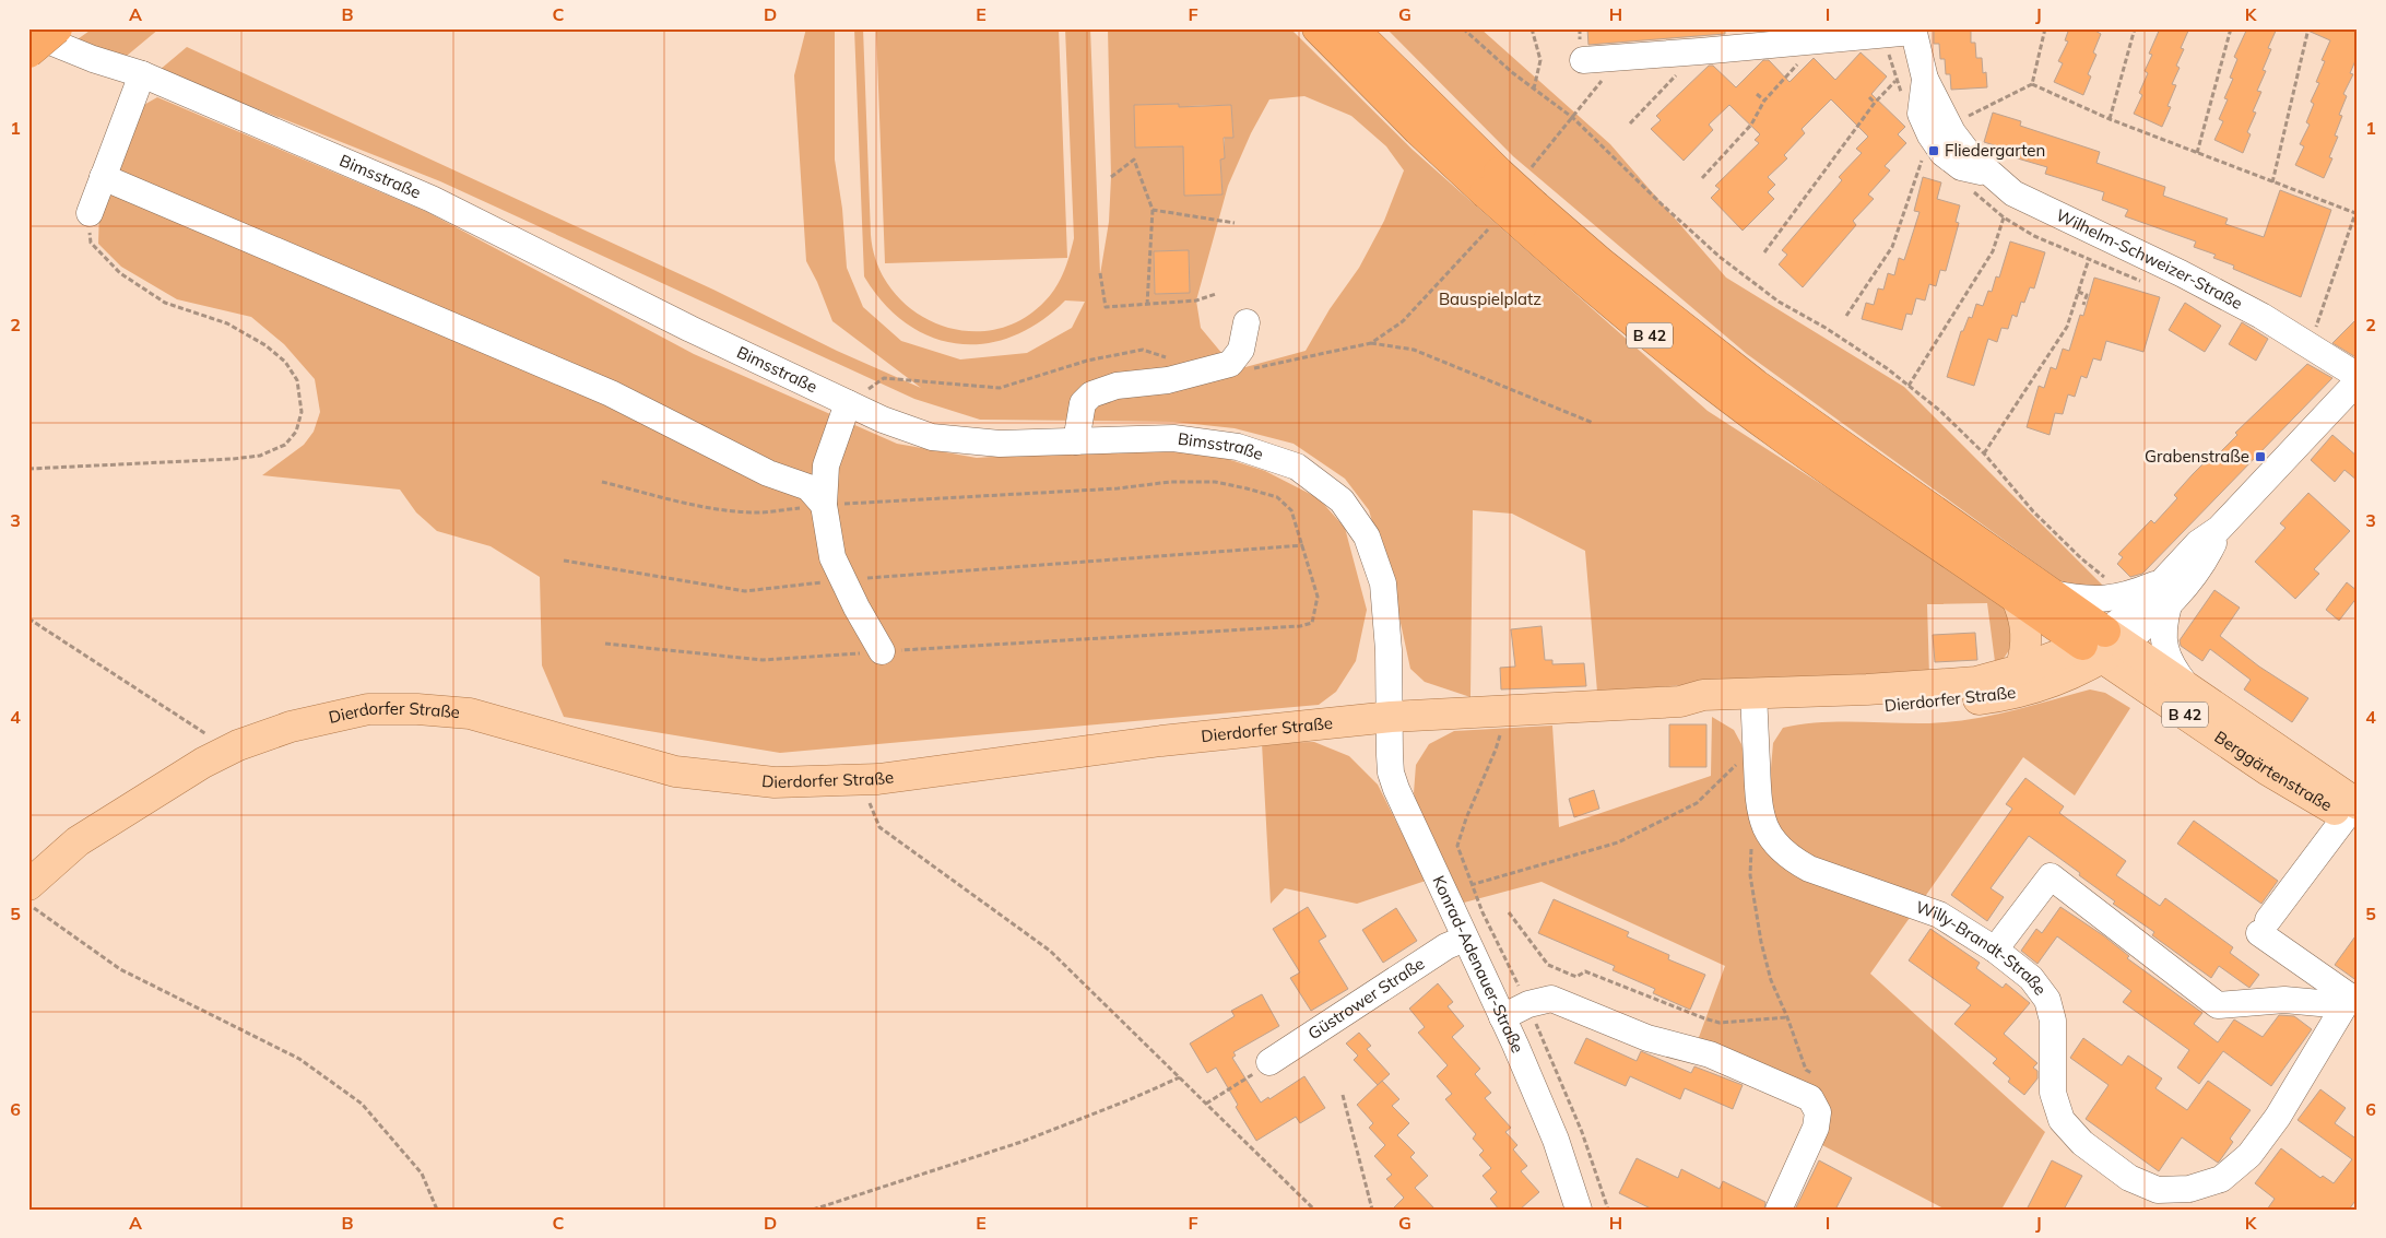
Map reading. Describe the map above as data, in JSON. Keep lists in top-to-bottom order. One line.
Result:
{"streets":{"highway":["B 42"],"main road":["Dierdorfer Straße","Berggärtenstraße"],"street":["Bimsstraße","Wilhelm-Schweizer-Straße","Willy-Brandt-Straße","Konrad-Adenauer-Straße","Güstrower Straße"]},"crossings":[["Bimsstraße","Dierdorfer Straße"],["Bimsstraße","Konrad-Adenauer-Straße"],["B 42","Dierdorfer Straße"],["B 42","Berggärtenstraße"],["Dierdorfer Straße","Berggärtenstraße"],["Dierdorfer Straße","Willy-Brandt-Straße"],["Dierdorfer Straße","Konrad-Adenauer-Straße"],["Konrad-Adenauer-Straße","Güstrower Straße"]],"parks":["Bauspielplatz"],"places":{"transit":["Fliedergarten","Grabenstraße"]},"grid":{"columns":["A","B","C","D","E","F","G","H","I","J","K"],"rows":["1","2","3","4","5","6"]}}
